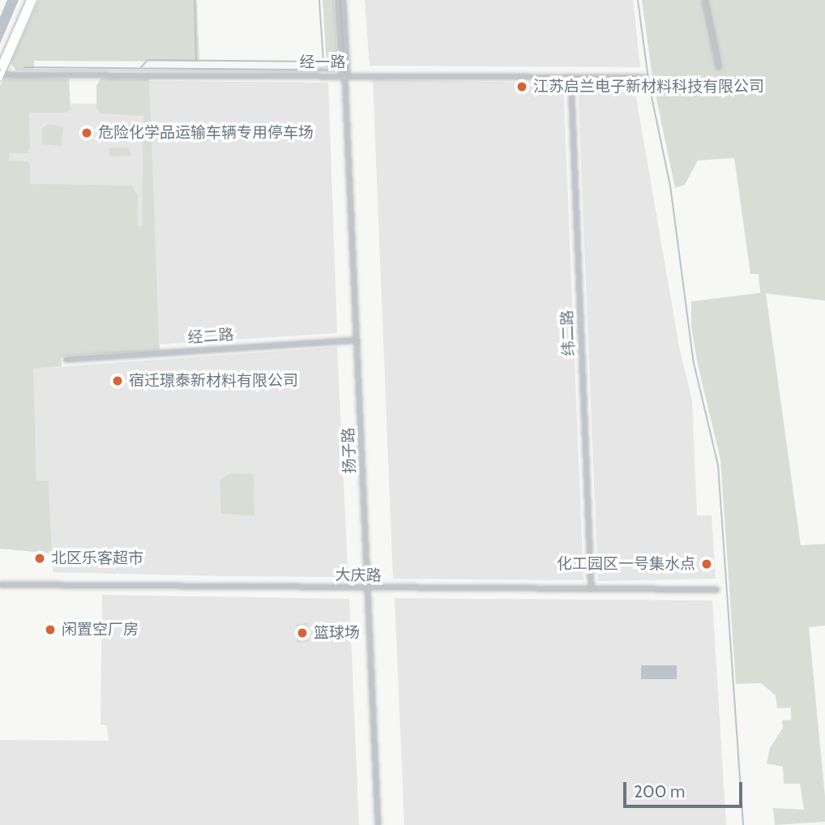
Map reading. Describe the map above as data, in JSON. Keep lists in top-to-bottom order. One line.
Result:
{"streets":{"street":["经一路","纬二路","经二路","扬子路","大庆路"]},"crossings":[["经一路","纬二路"],["经一路","扬子路"],["纬二路","大庆路"],["经二路","扬子路"],["扬子路","大庆路"]],"places":["江苏启兰电子新材料科技有限公司","危险化学品运输车辆专用停车场","宿迁璟泰新材料有限公司","北区乐客超市","化工园区一号集水点","闲置空厂房","篮球场"],"scale_bar":"200 m"}
